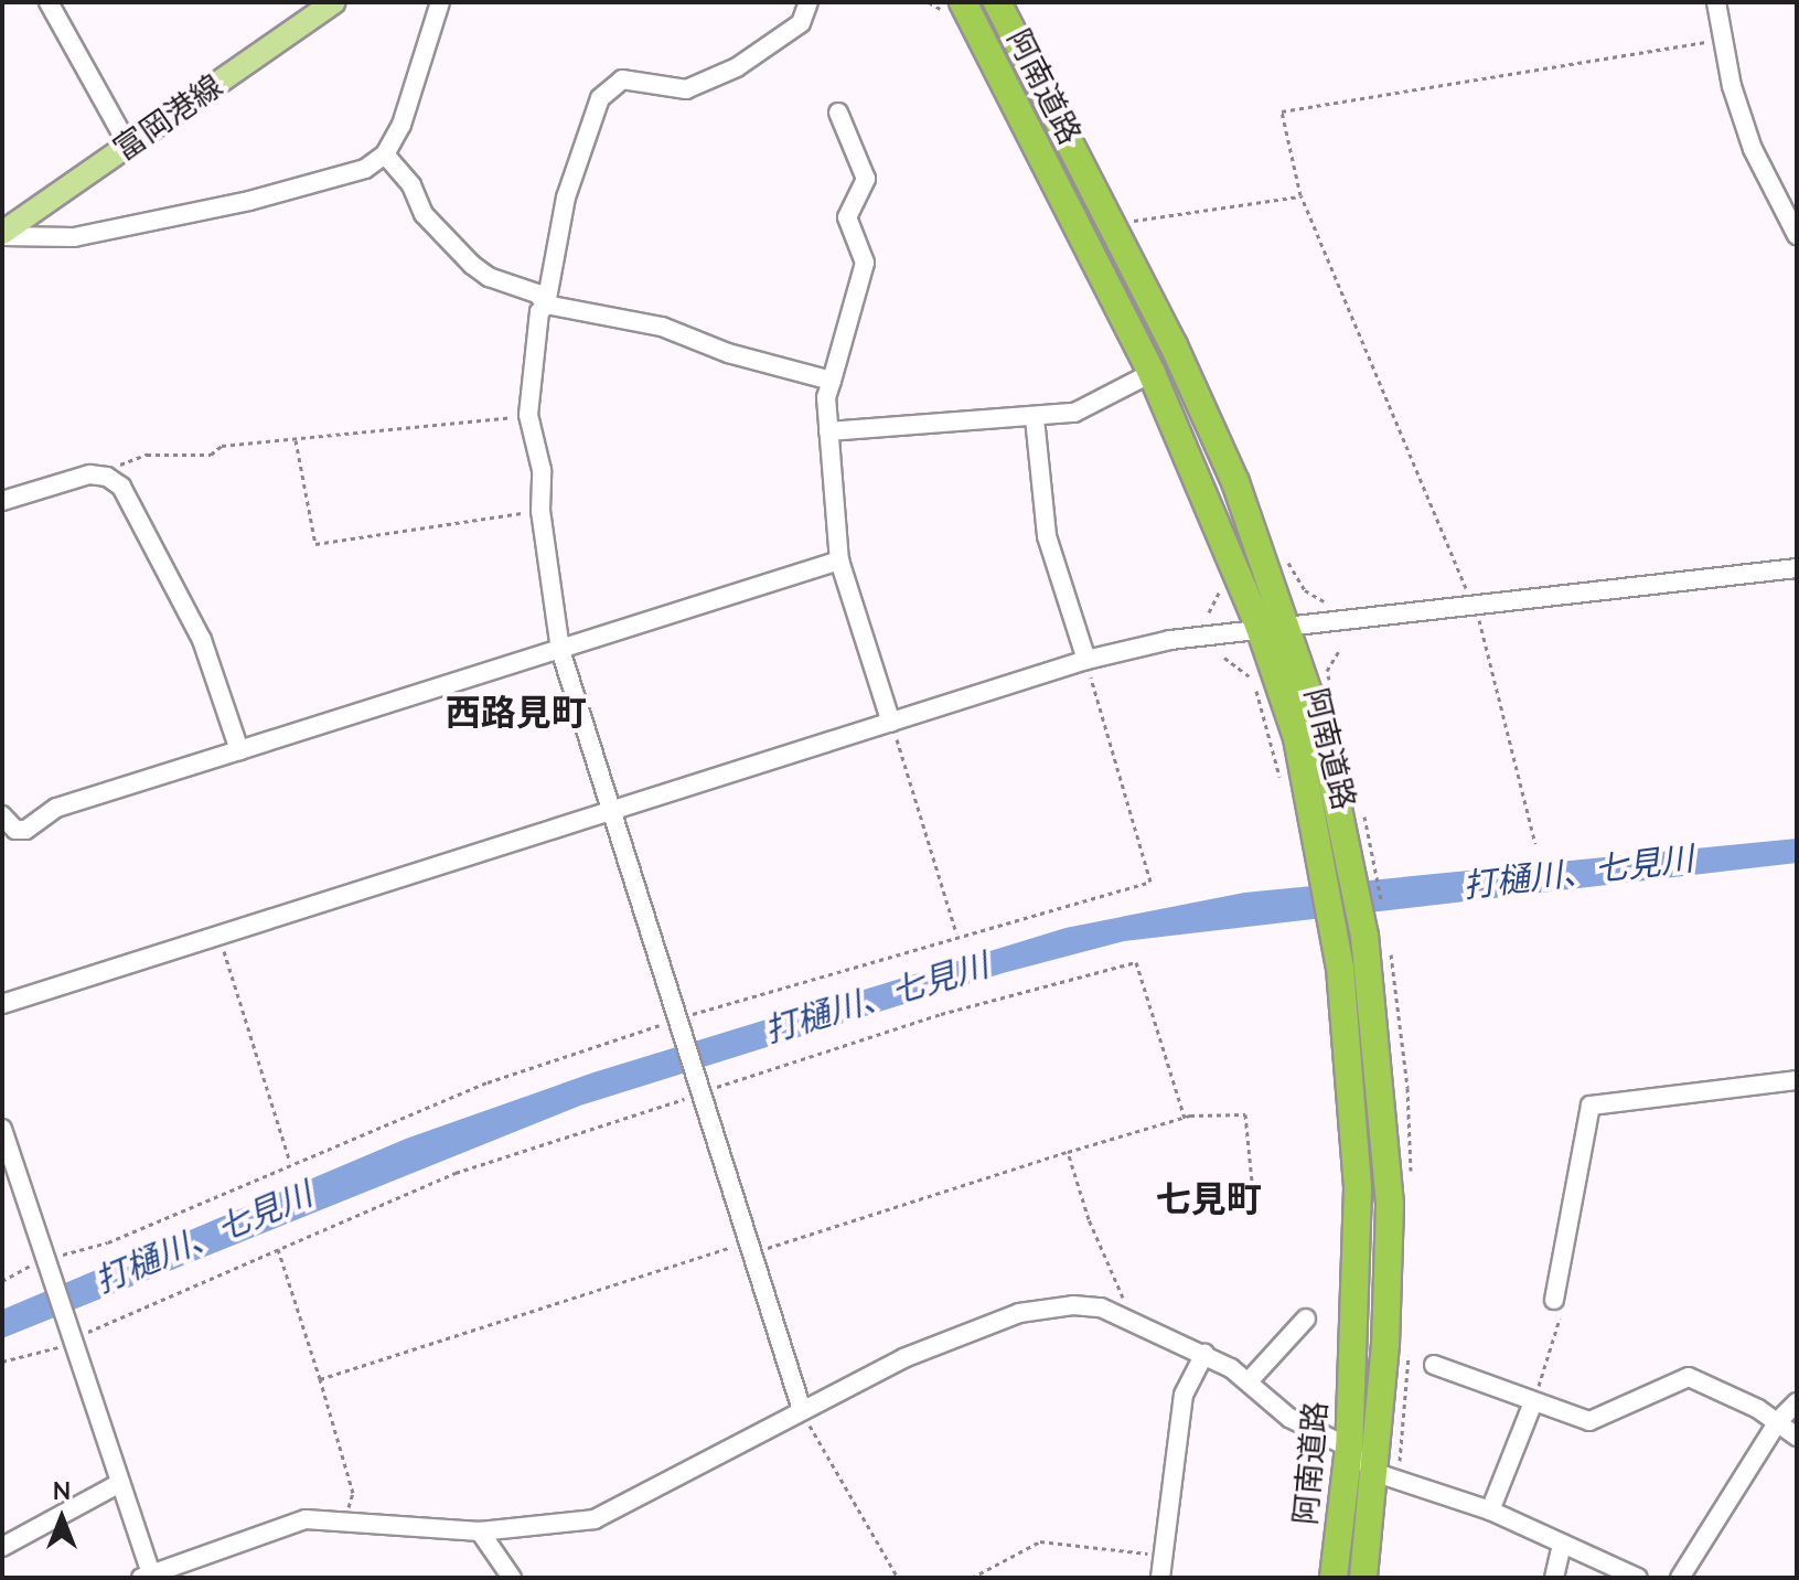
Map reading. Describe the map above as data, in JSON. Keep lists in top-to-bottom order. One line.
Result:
{"streets":{"highway":["阿南道路"],"main road":["富岡港線"]},"districts":["西路見町","七見町"],"water":["打樋川、七見川"],"north":"top"}
